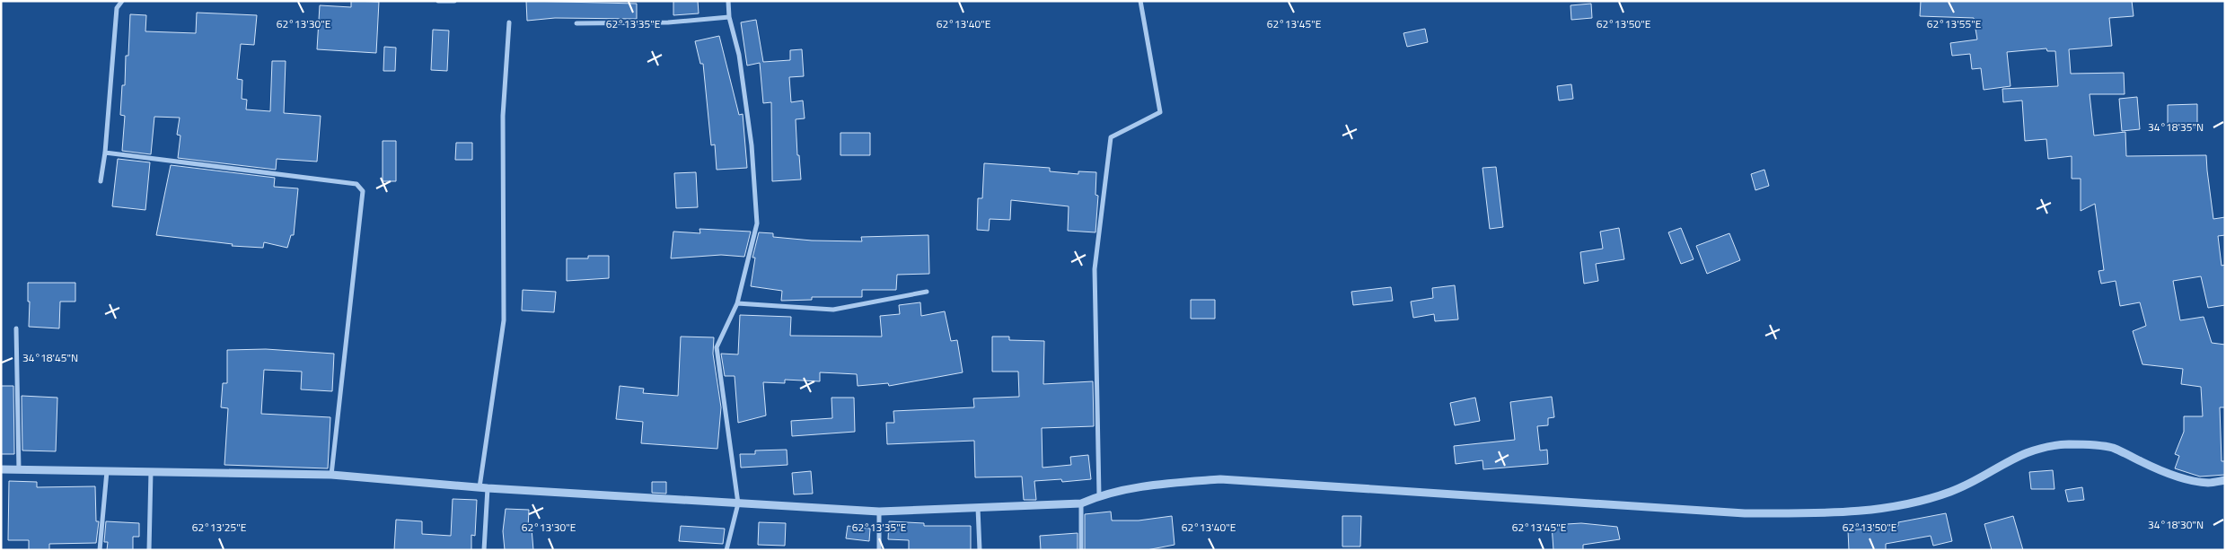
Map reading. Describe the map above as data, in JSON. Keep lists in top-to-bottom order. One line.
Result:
{"coordinates":["62°13'30\"E","62°13'35\"E","62°13'40\"E","62°13'45\"E","62°13'55\"E","62°13'50\"E","34°18'35\"N","34°18'45\"N","34°18'30\"N","62°13'25\"E"]}
